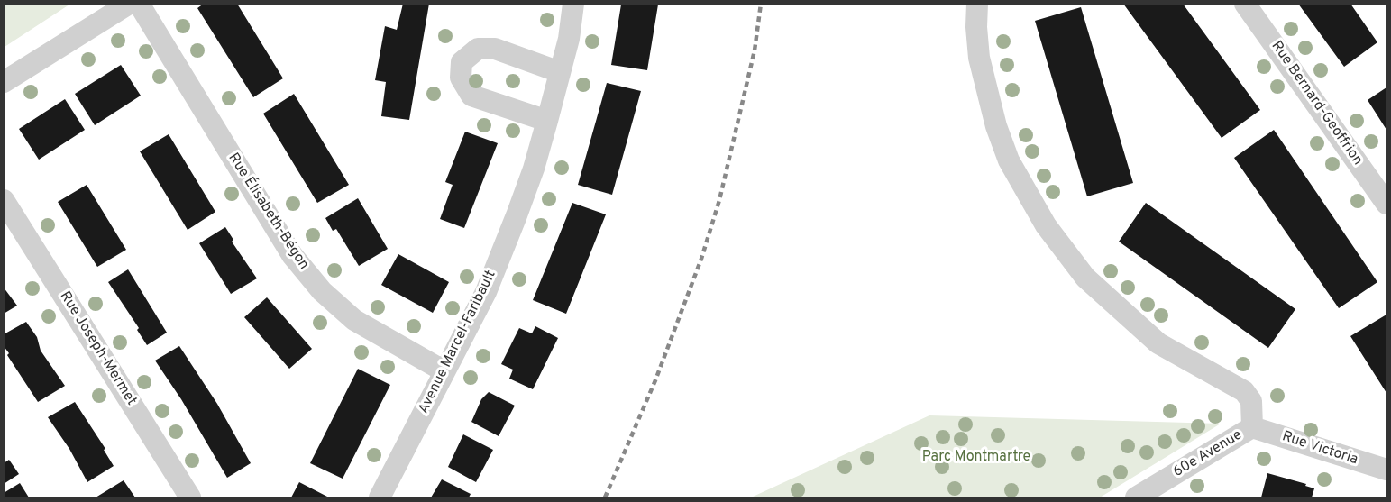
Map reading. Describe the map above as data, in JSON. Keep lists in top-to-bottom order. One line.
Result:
{"streets":{"street":["Rue Bernard-Geoffrion","Rue Élisabeth-Bégon","Avenue Marcel-Faribault","Rue Joseph-Mermet","Rue Victoria","60e Avenue"]},"crossings":[["Rue Élisabeth-Bégon","Avenue Marcel-Faribault"],["Rue Victoria","60e Avenue"]],"parks":["Parc Montmartre"]}
